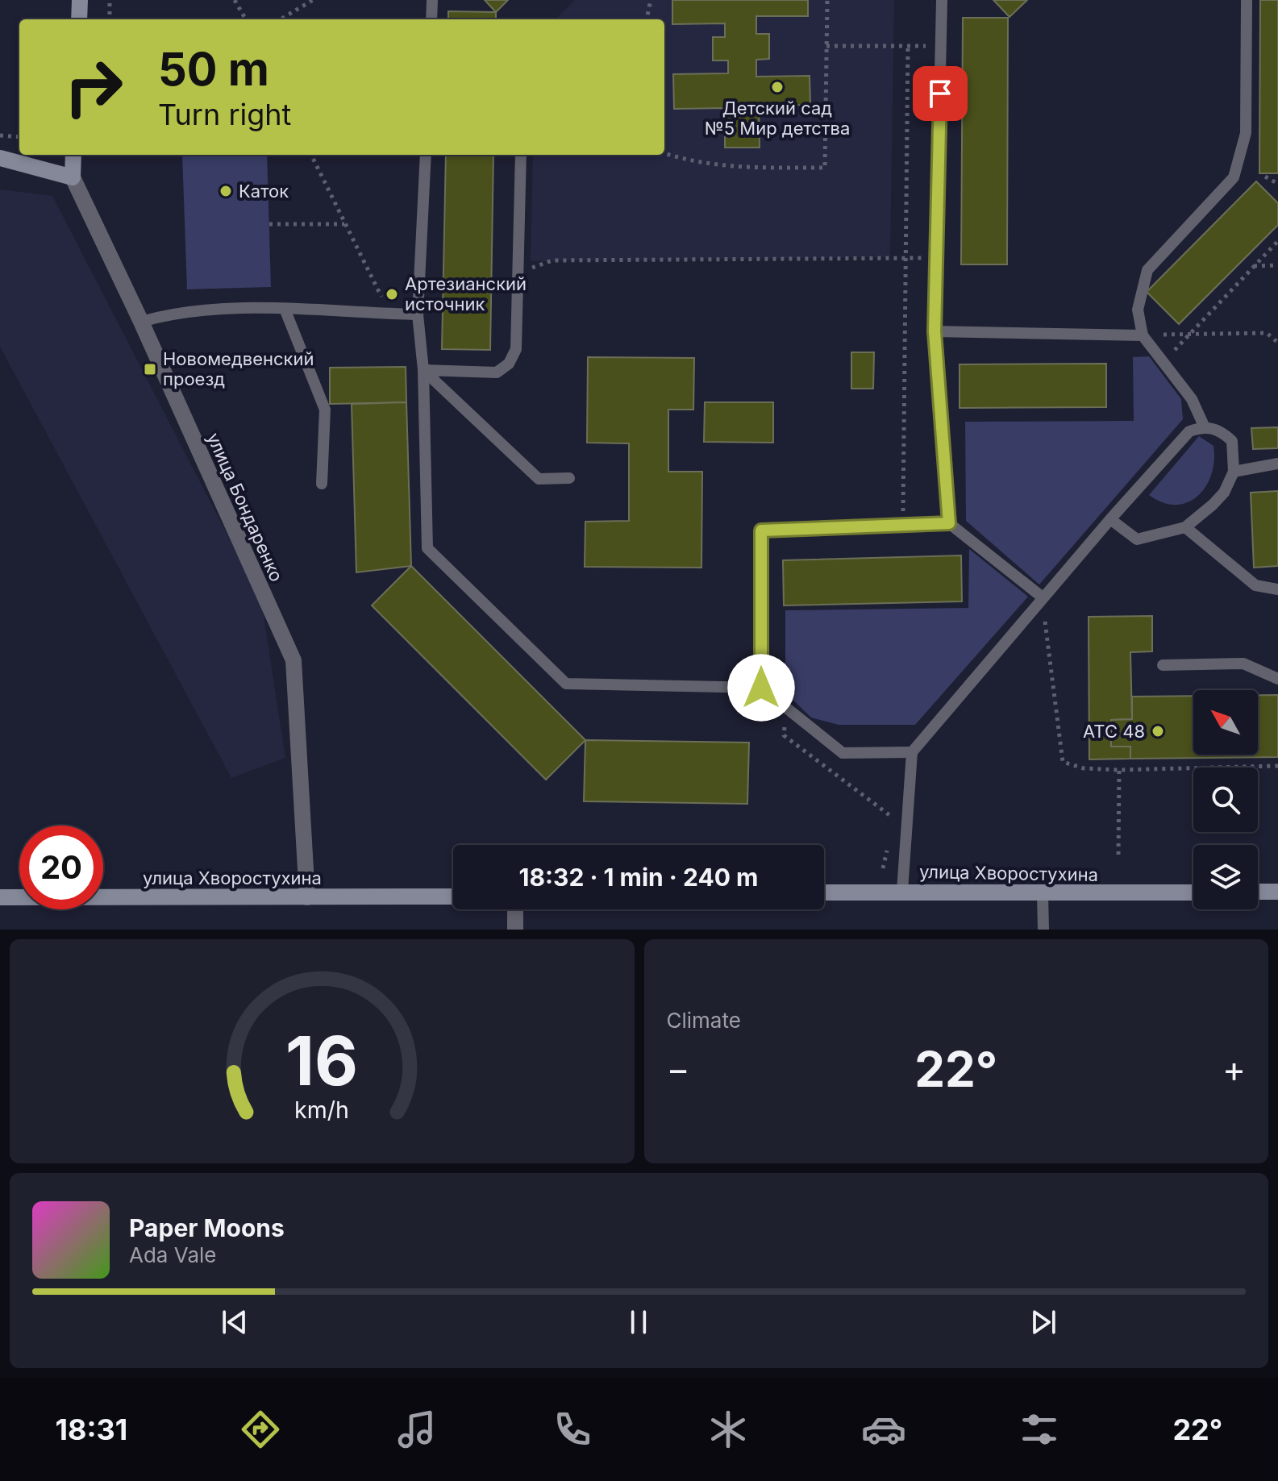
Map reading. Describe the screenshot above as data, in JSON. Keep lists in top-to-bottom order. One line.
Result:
{"streets":{"street":["улица Бондаренко","улица Хворостухина"]},"crossings":[["улица Бондаренко","улица Хворостухина"]],"places":{"other":["Детский сад №5 Мир детства","Каток","Артезианский источник","АТС 48"],"transit":["Новомедвенский проезд"]},"north":"top left","page":{"turn":["50 m","Turn right"],"limit":"20","trip":"18:32 · 1 min · 240 m","tile":"Climate","heat":["−","22°","+"],"song":["Paper Moons","Ada Vale"],"tabs":["18:31","22°"],"gauge":["16","km/h"]}}
